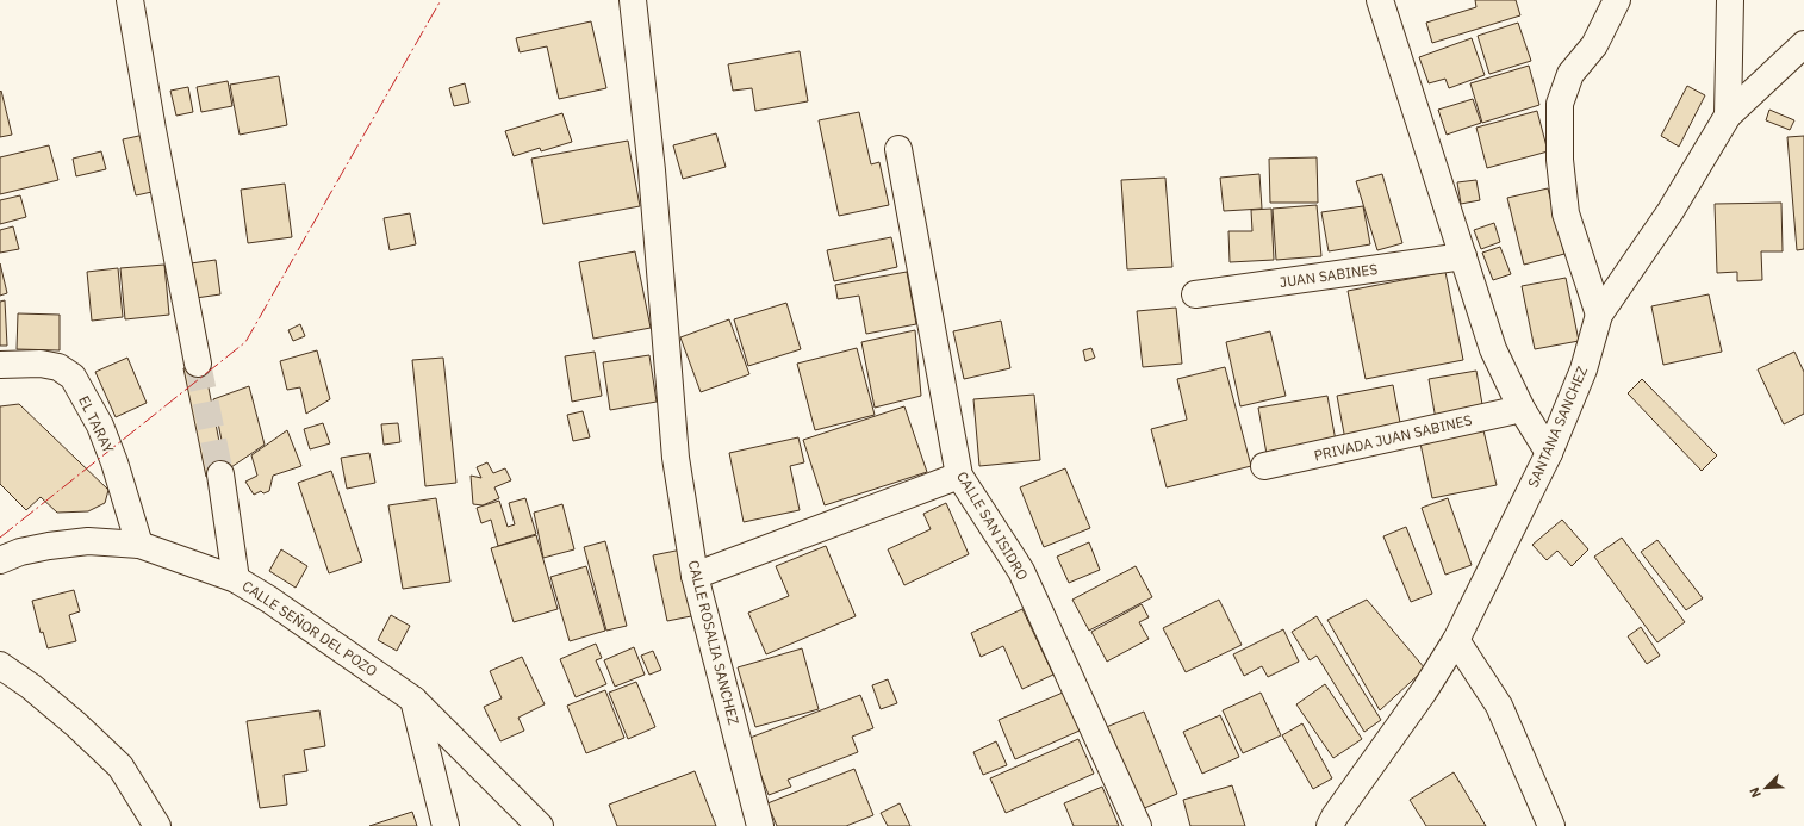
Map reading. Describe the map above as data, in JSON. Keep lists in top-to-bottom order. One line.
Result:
{"streets":{"street":["JUAN SABINES","EL TARAY","SANTANA SANCHEZ","PRIVADA JUAN SABINES","CALLE SAN ISIDRO","CALLE SEÑOR DEL POZO","CALLE ROSALIA SANCHEZ"]},"crossings":[["EL TARAY","CALLE SEÑOR DEL POZO"]],"north":"bottom left"}
